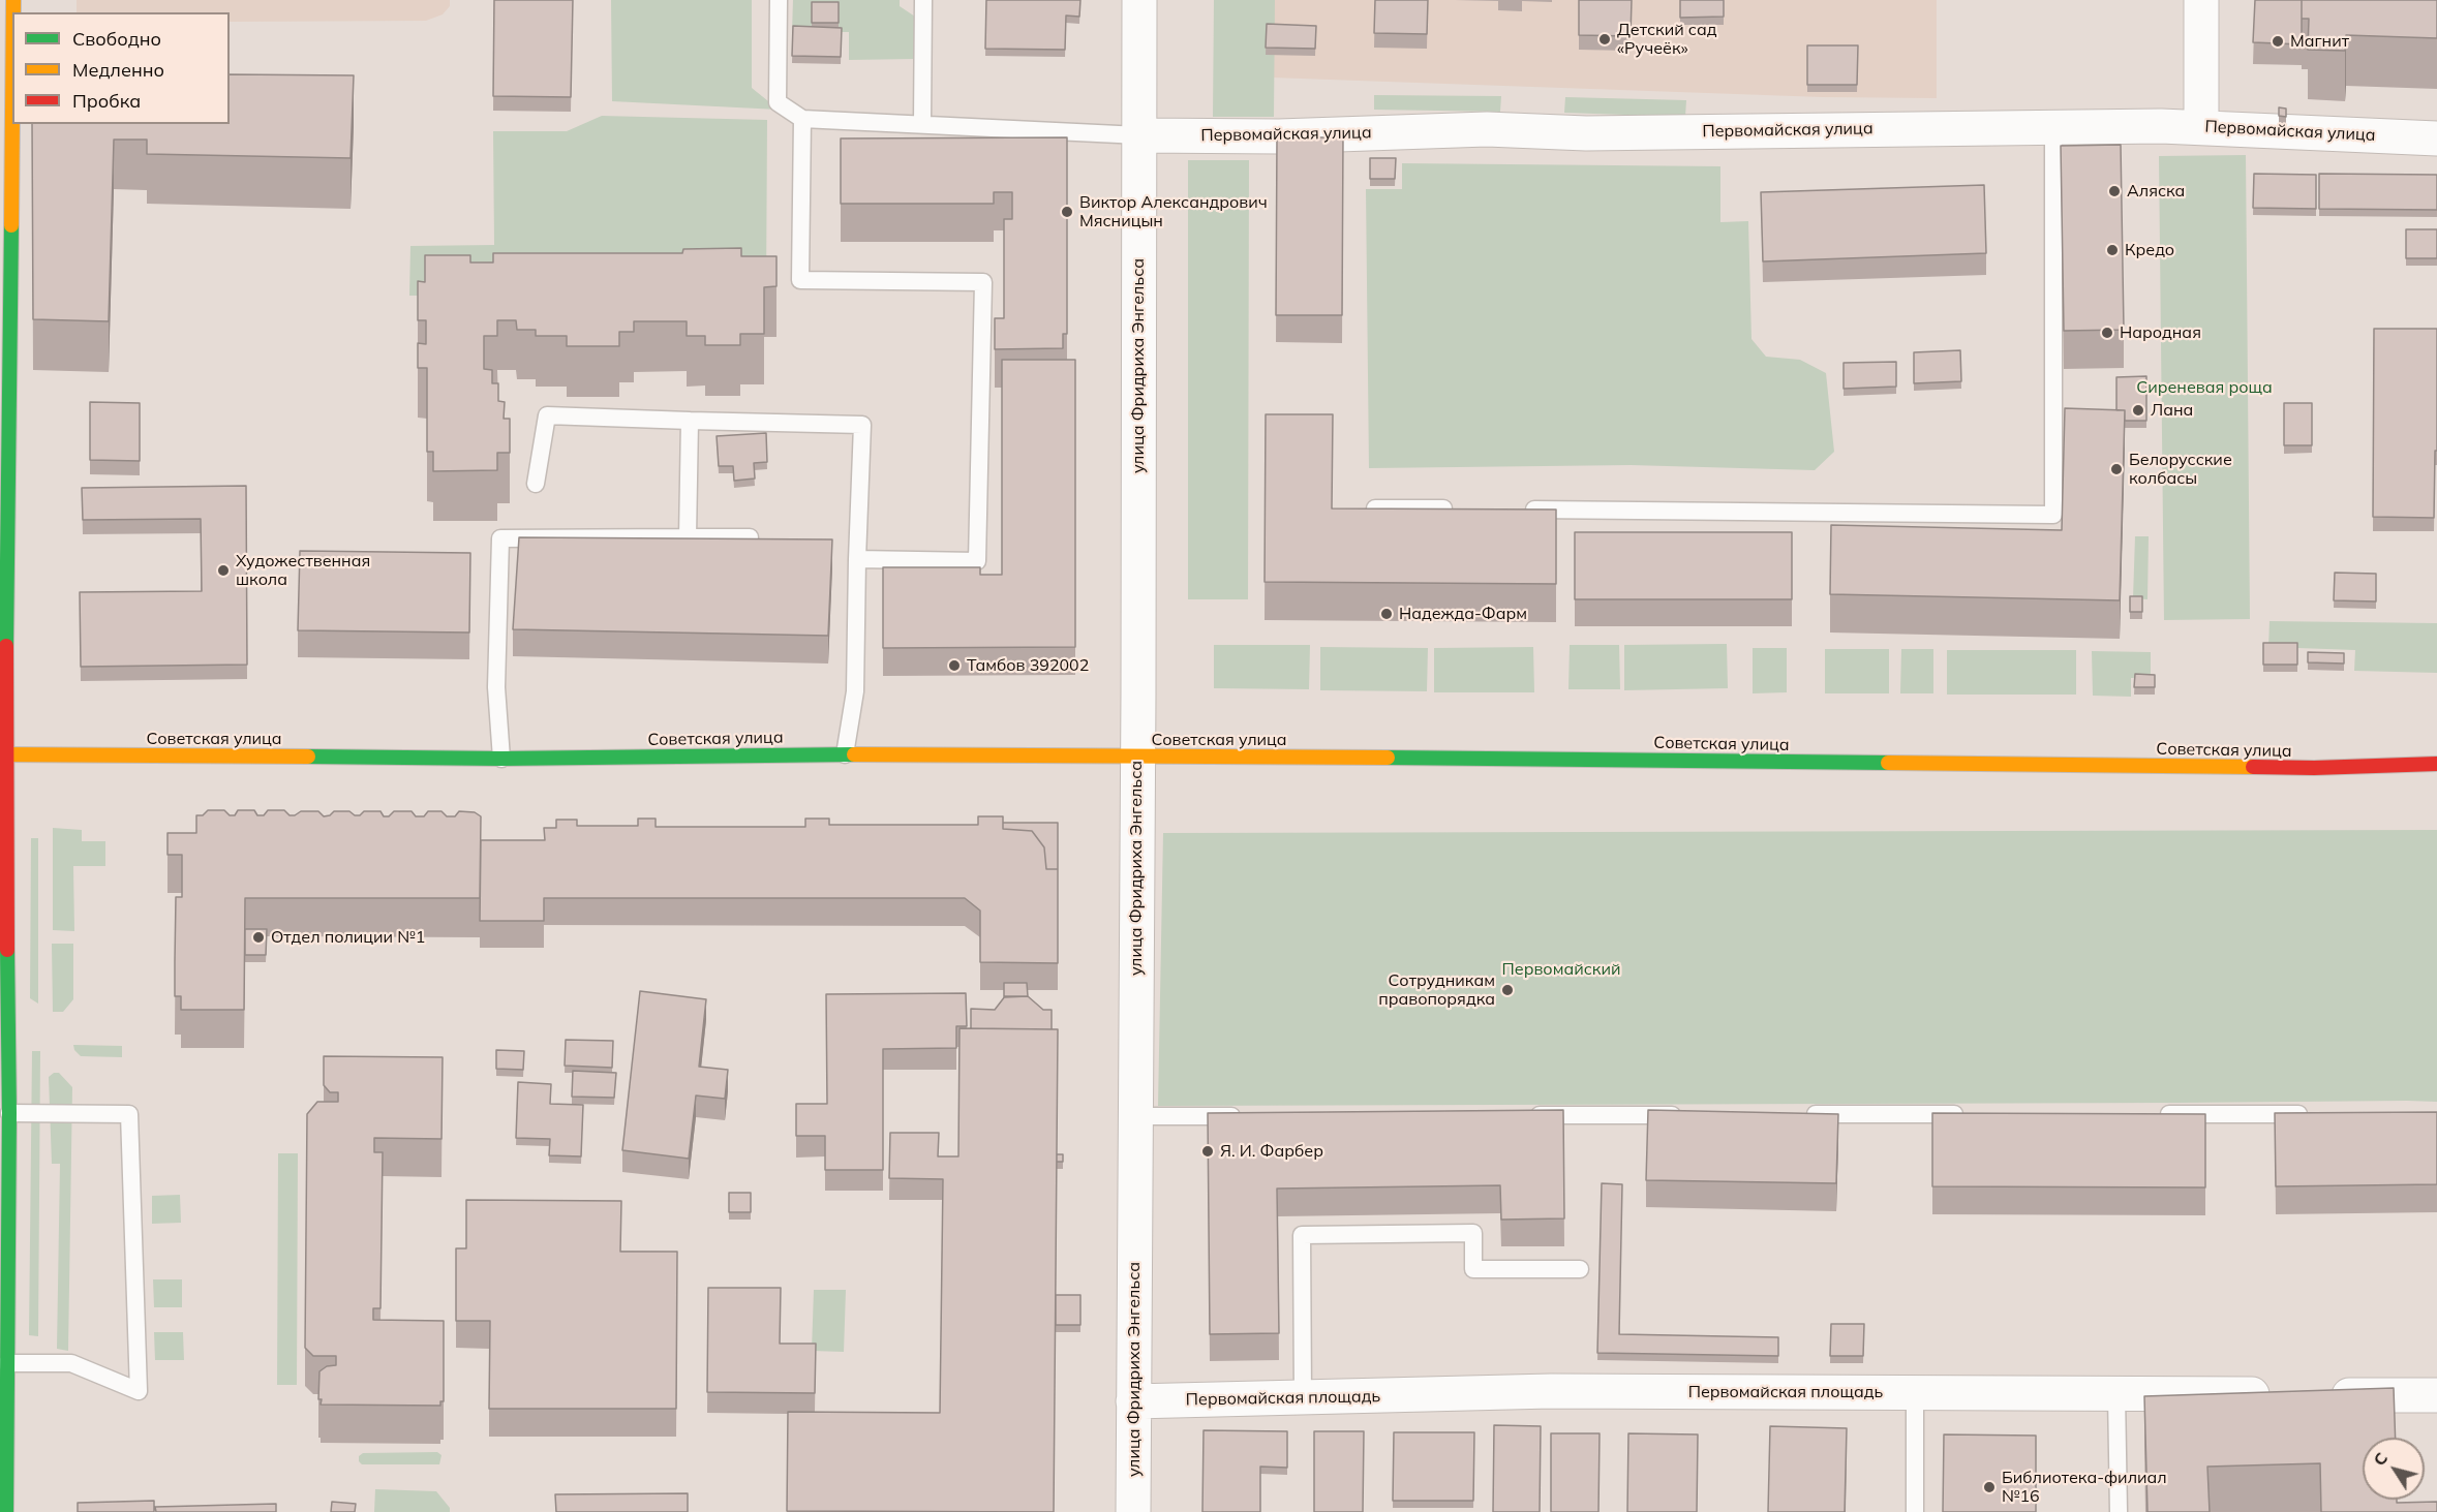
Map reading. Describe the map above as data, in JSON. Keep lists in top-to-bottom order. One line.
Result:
{"streets":{"main road":["Советская улица"],"street":["Первомайская улица","улица Фридриха Энгельса","Первомайская площадь"]},"crossings":[["Первомайская улица","улица Фридриха Энгельса"],["улица Фридриха Энгельса","Советская улица"],["улица Фридриха Энгельса","Первомайская площадь"]],"parks":["Сиреневая роща","Первомайский"],"places":["Детский сад «Ручеёк»","Магнит","Аляска","Виктор Александрович Мясницын","Кредо","Народная","Лана","Белорусские колбасы","Художественная школа","Надежда-Фарм","Тамбов 392002","Отдел полиции №1","Сотрудникам правопорядка","Я. И. Фарбер","Библиотека-филиал №16"],"legend":["Свободно","Медленно","Пробка"],"north":"top left"}
